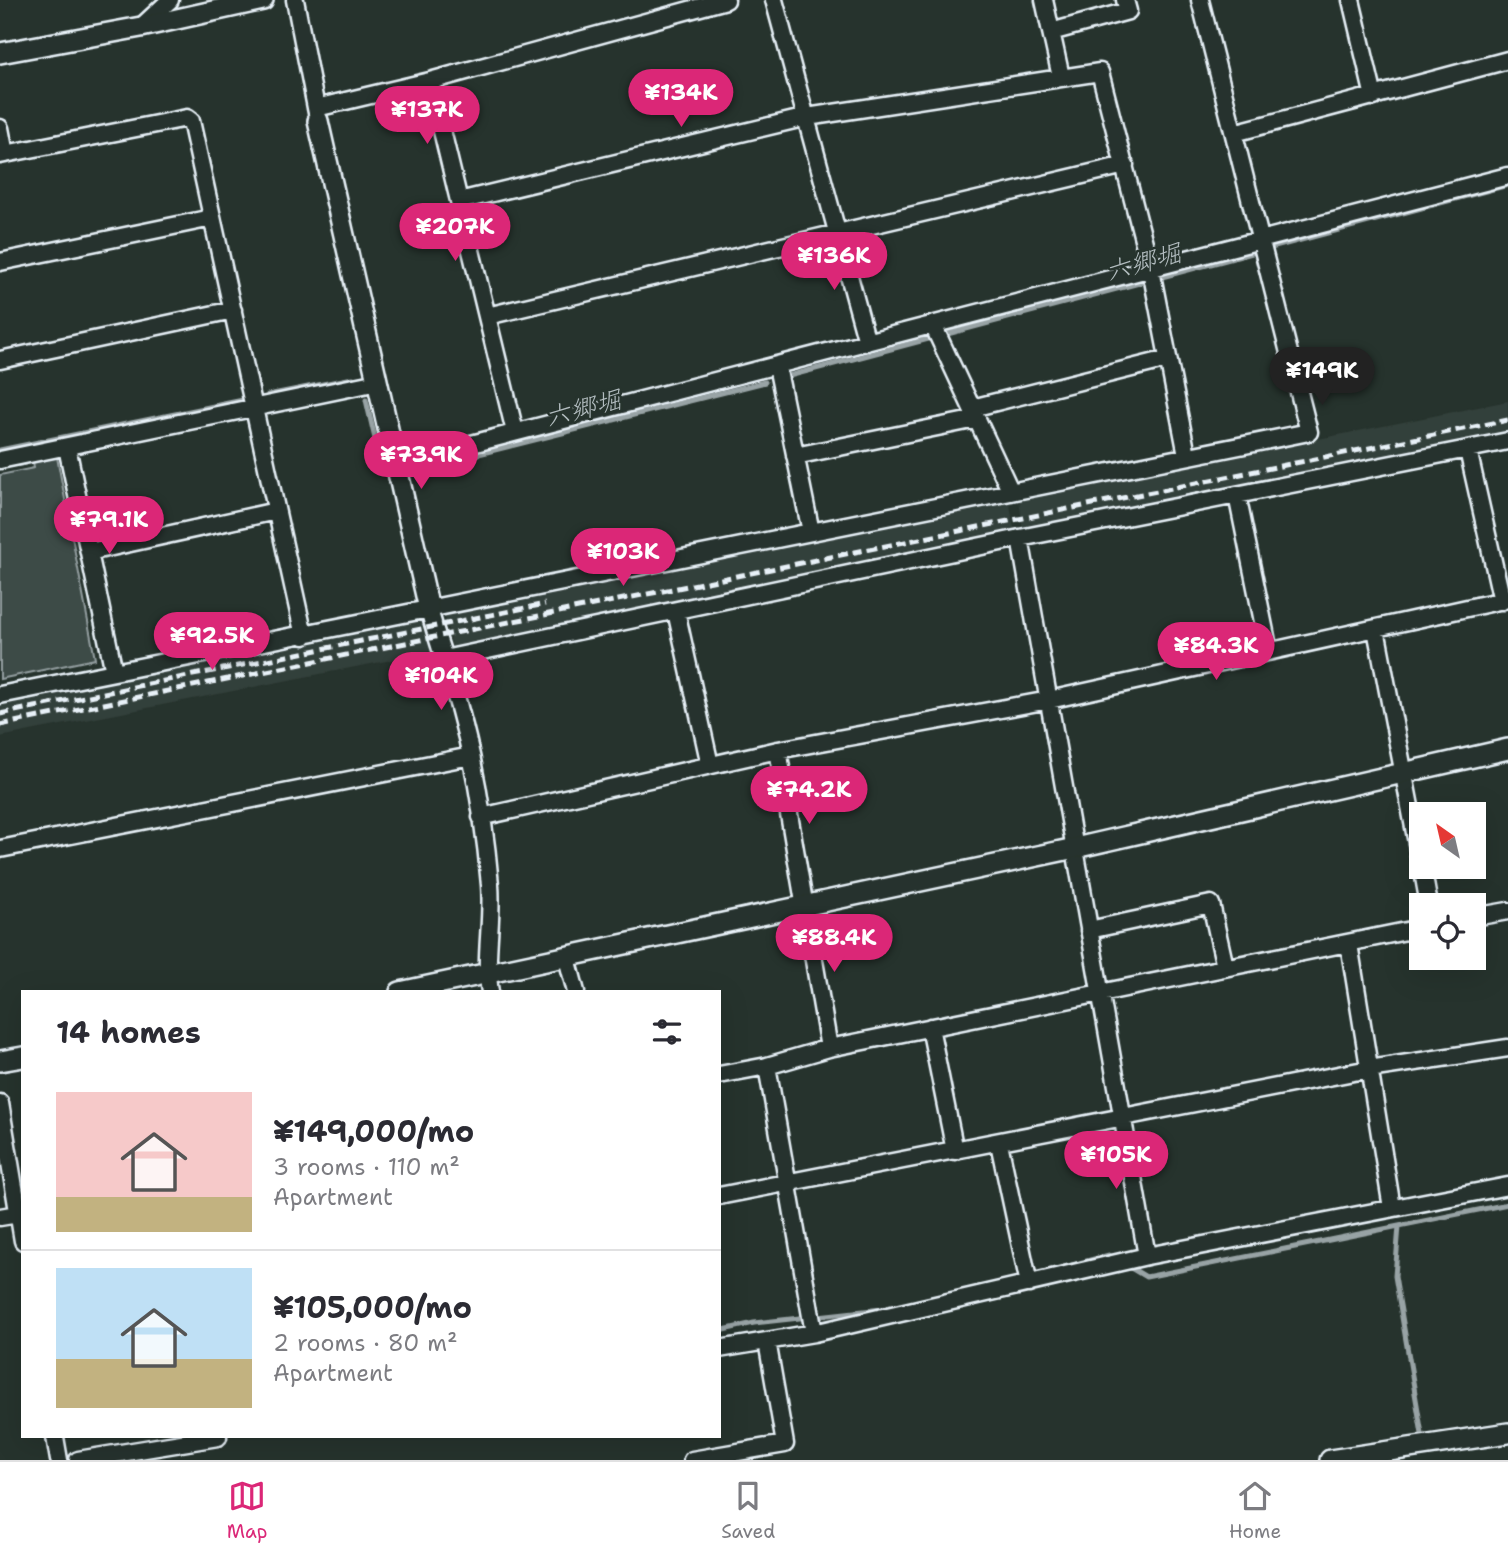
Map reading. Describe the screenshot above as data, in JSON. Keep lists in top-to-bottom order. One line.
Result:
{"water":["六郷堀"],"north":"top left","page":{"price":["¥134K","¥137K","¥207K","¥136K","¥149K","¥73.9K","¥79.1K","¥103K","¥92.5K","¥84.3K","¥104K","¥74.2K","¥88.4K","¥105K"],"heading":"14 homes","list":[{"name":"¥149,000/mo","note":"3 rooms · 110 m² · Apartment"},{"name":"¥105,000/mo","note":"2 rooms · 80 m² · Apartment"}],"tabs":["Map","Saved","Home"]}}
